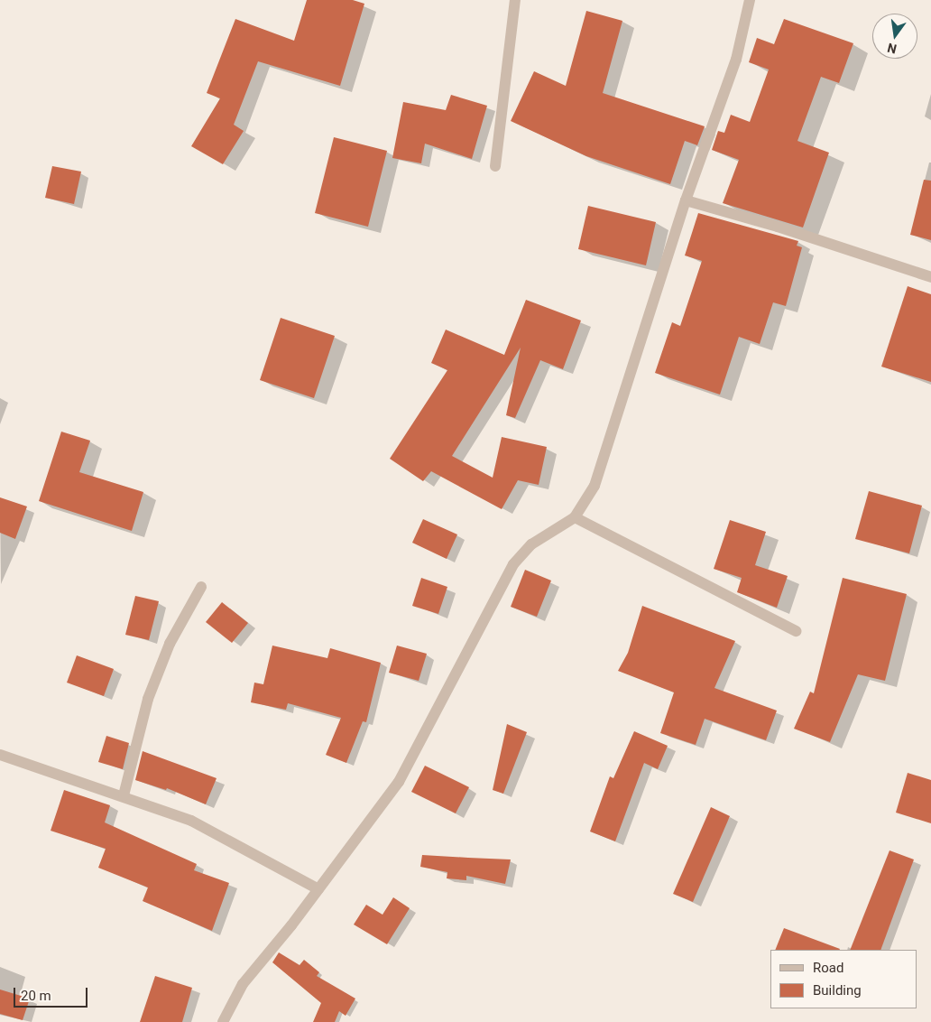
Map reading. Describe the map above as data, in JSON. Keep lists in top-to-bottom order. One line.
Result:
{"legend":["Road","Building"],"scale_bar":"20 m","north":"bottom"}
